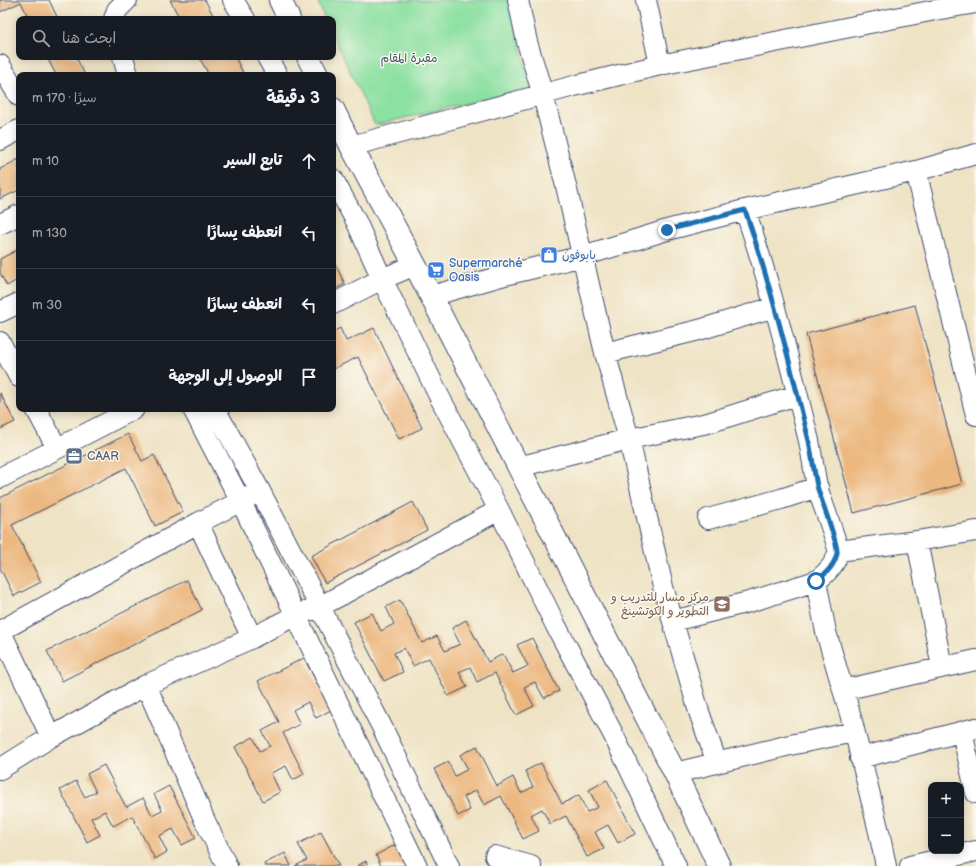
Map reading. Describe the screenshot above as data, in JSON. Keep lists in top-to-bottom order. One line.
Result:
{"parks":["مقبرة المقام"],"places":{"shop":["بابوفون"],"supermarket":["Supermarché Oasis"],"office":["CAAR"],"school or university":["مركز مسار للتدريب و التطوير و الكوتشينغ"]},"page":{"search":"ابحث هنا","heading":["3 دقيقة","سيرًا · 170 m"],"list":[["تابع السير","10 m"],["انعطف يسارًا","130 m"],["انعطف يسارًا","30 m"],"الوصول إلى الوجهة"],"map_buttons":["+","−"]}}
